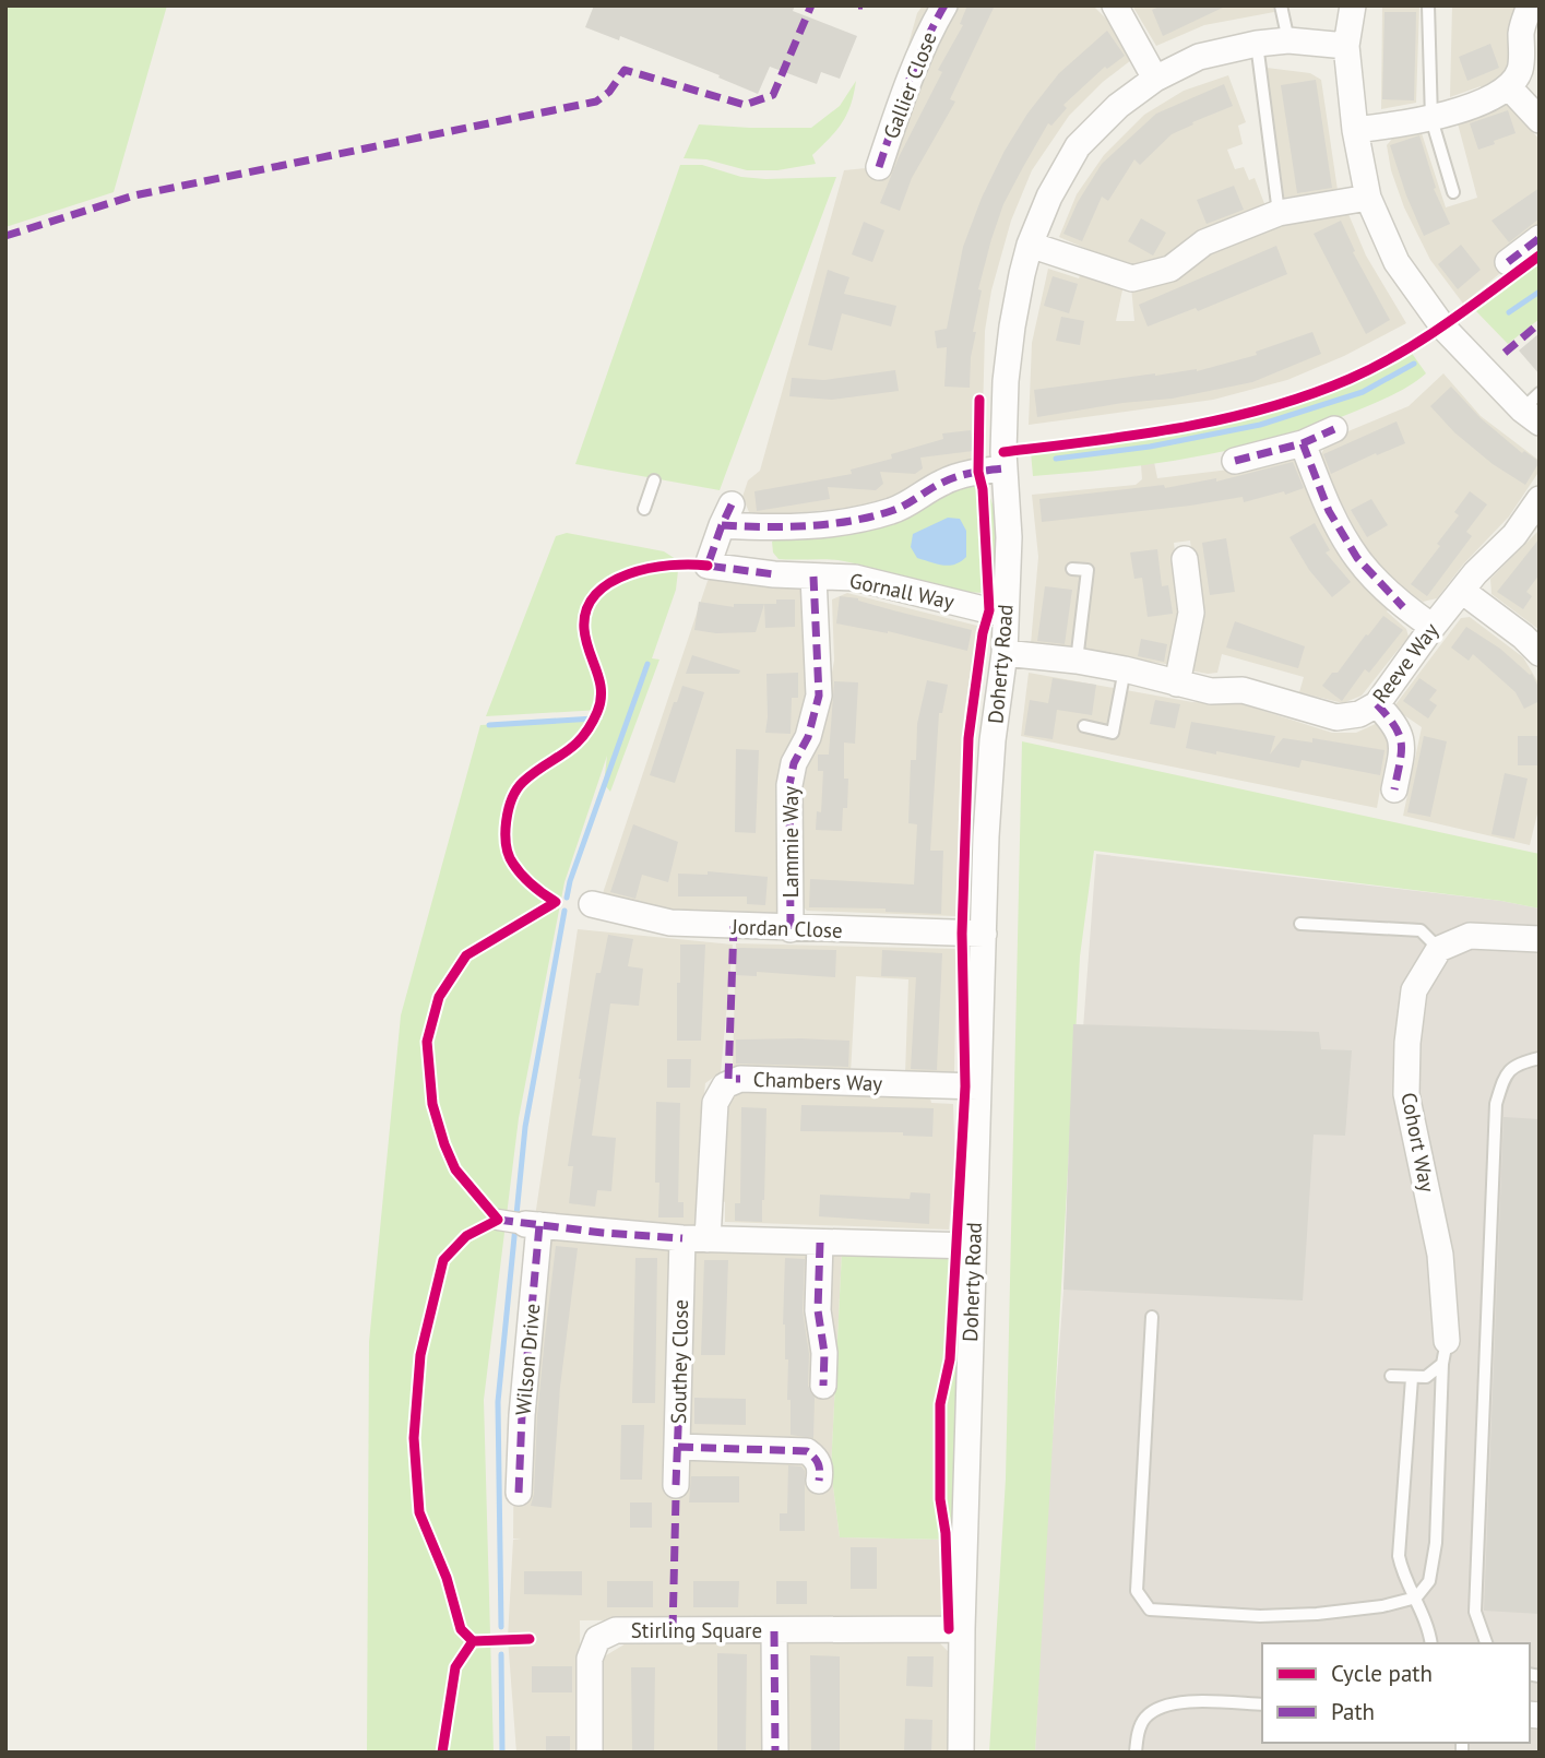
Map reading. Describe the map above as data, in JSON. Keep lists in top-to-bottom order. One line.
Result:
{"streets":{"street":["Gallier Close","Gornall Way","Reeve Way","Doherty Road","Lammie Way","Jordan Close","Chambers Way","Cohort Way","Wilson Drive","Southey Close","Stirling Square"]},"crossings":[["Gornall Way","Doherty Road"],["Gornall Way","Lammie Way"],["Reeve Way","Doherty Road"],["Doherty Road","Jordan Close"],["Doherty Road","Chambers Way"],["Doherty Road","Stirling Square"],["Lammie Way","Jordan Close"],["Wilson Drive","Southey Close"]],"legend":["Cycle path","Path"]}
